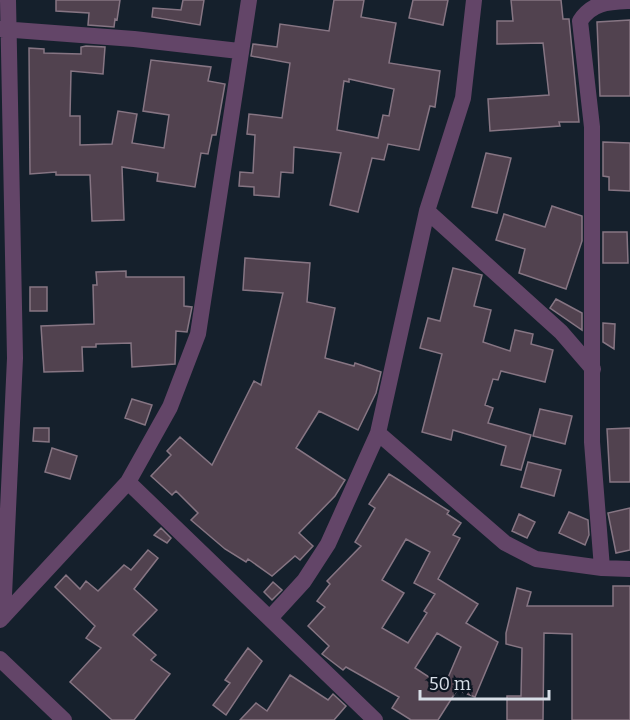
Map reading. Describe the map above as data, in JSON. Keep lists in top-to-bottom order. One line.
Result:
{"scale_bar":"50 m"}
